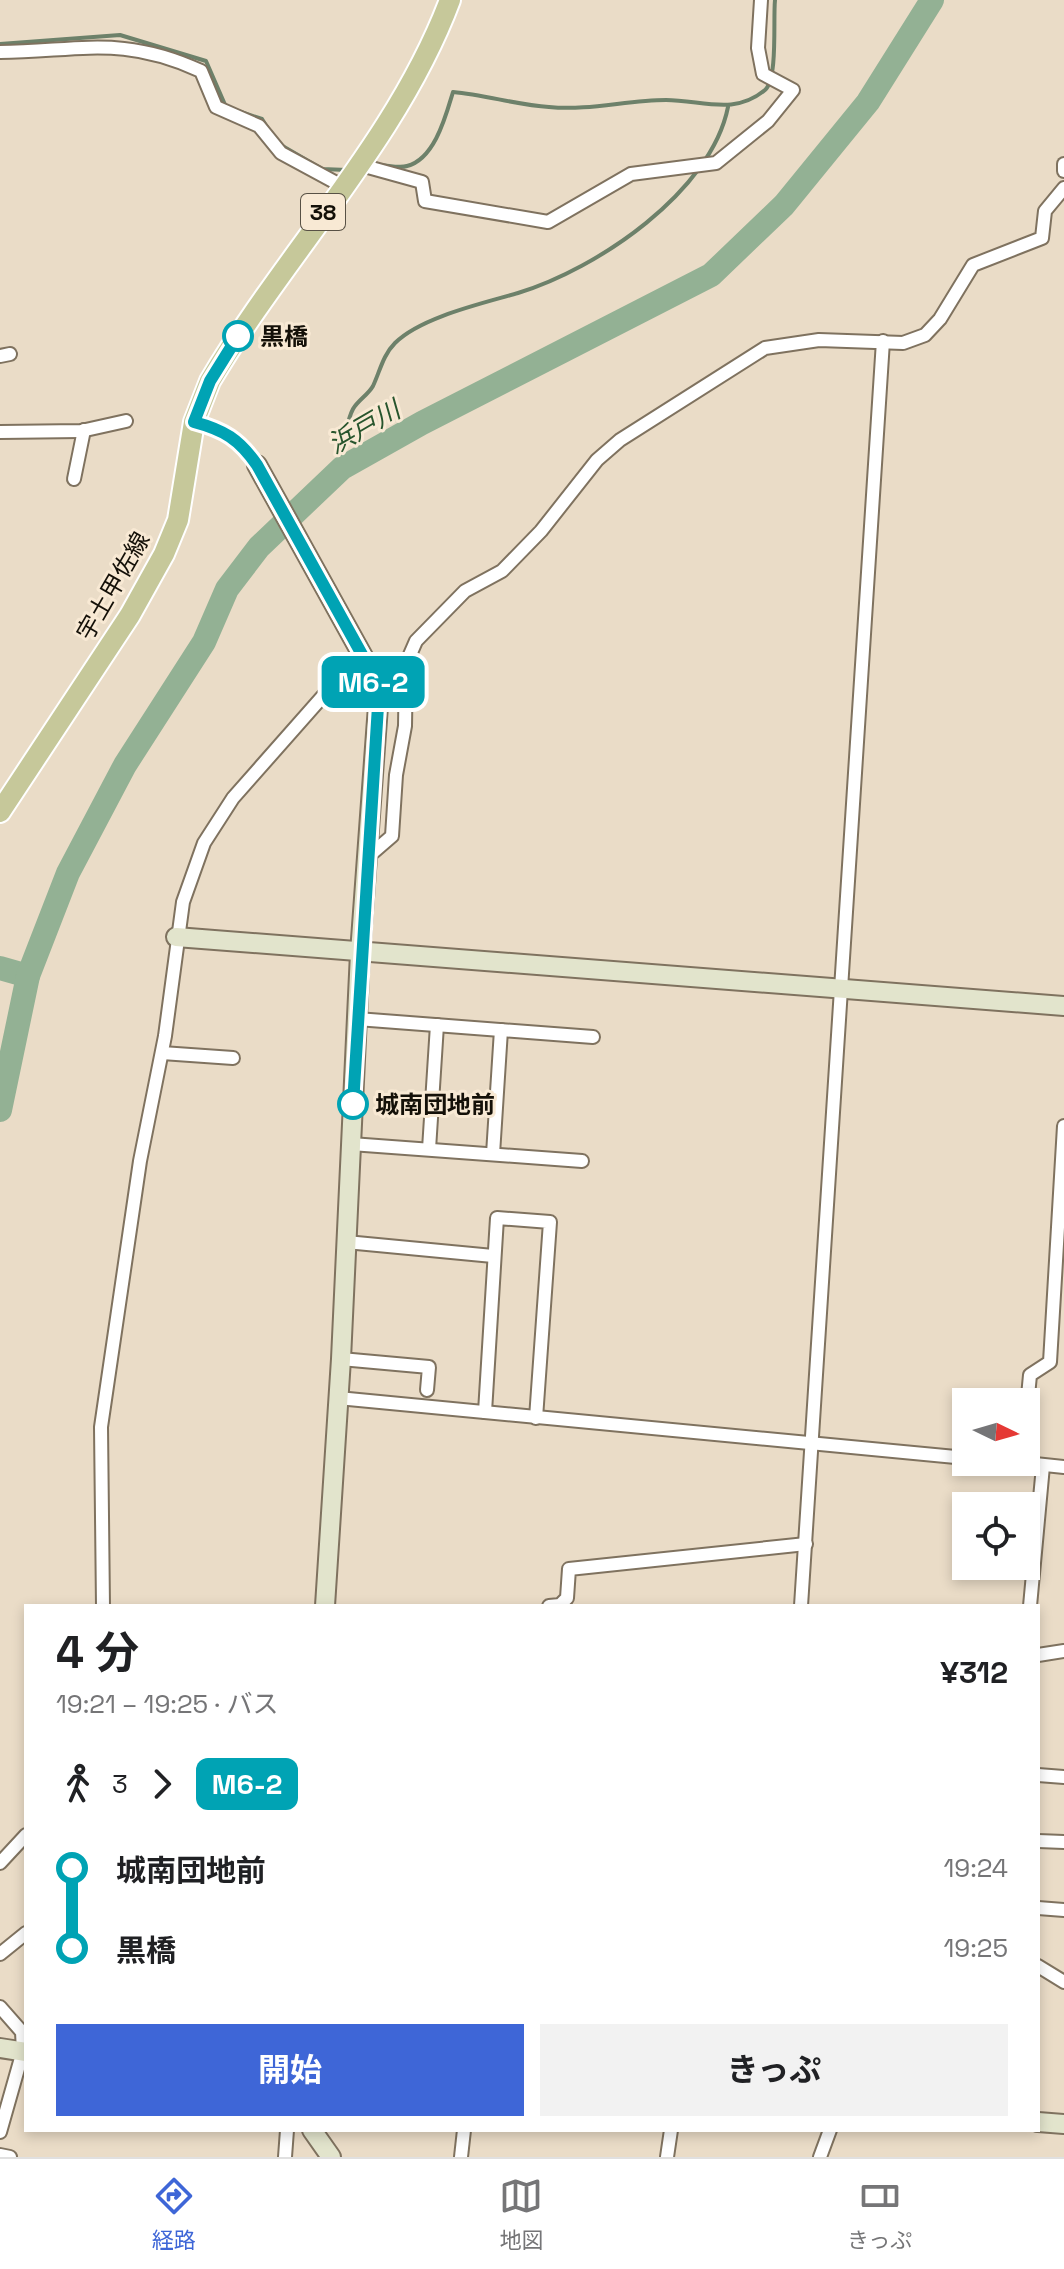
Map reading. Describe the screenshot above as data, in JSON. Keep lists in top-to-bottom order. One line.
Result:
{"streets":{"main road":["38","宇土甲佐線"]},"water":["浜戸川"],"places":["黒橋","城南団地前"],"lines":["bus line M6-2"],"north":"right","page":{"on_map":"M6-2","heading":["4 分","19:21 – 19:25 · バス","¥312"],"legs":["3","M6-2"],"list":[{"name":"城南団地前","value":"19:24"},{"name":"黒橋","value":"19:25"}],"buttons":["開始","きっぷ"],"tabs":["経路","地図","きっぷ"]}}
